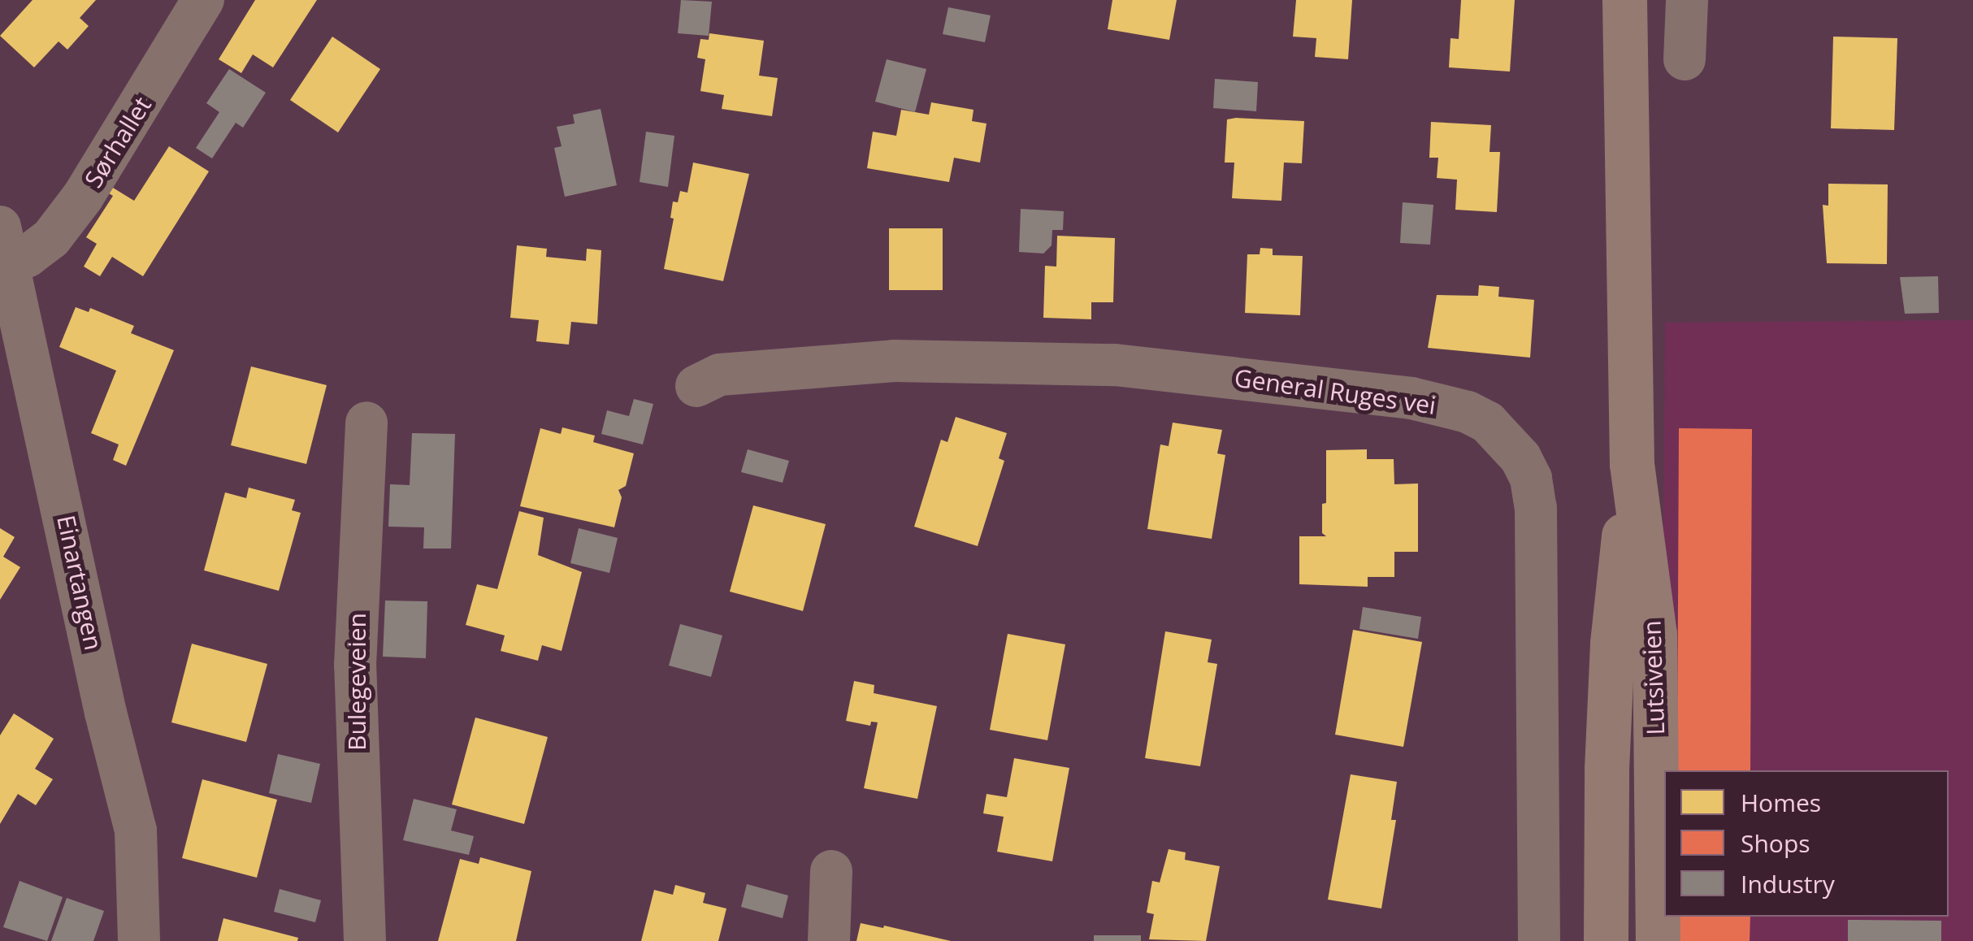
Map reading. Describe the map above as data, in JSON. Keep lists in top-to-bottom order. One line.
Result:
{"streets":{"main road":["Lutsiveien"],"street":["Sørhallet","General Ruges vei","Einartangen","Bulegeveien"]},"crossings":[["Sørhallet","Einartangen"]],"legend":["Homes","Shops","Industry"]}
